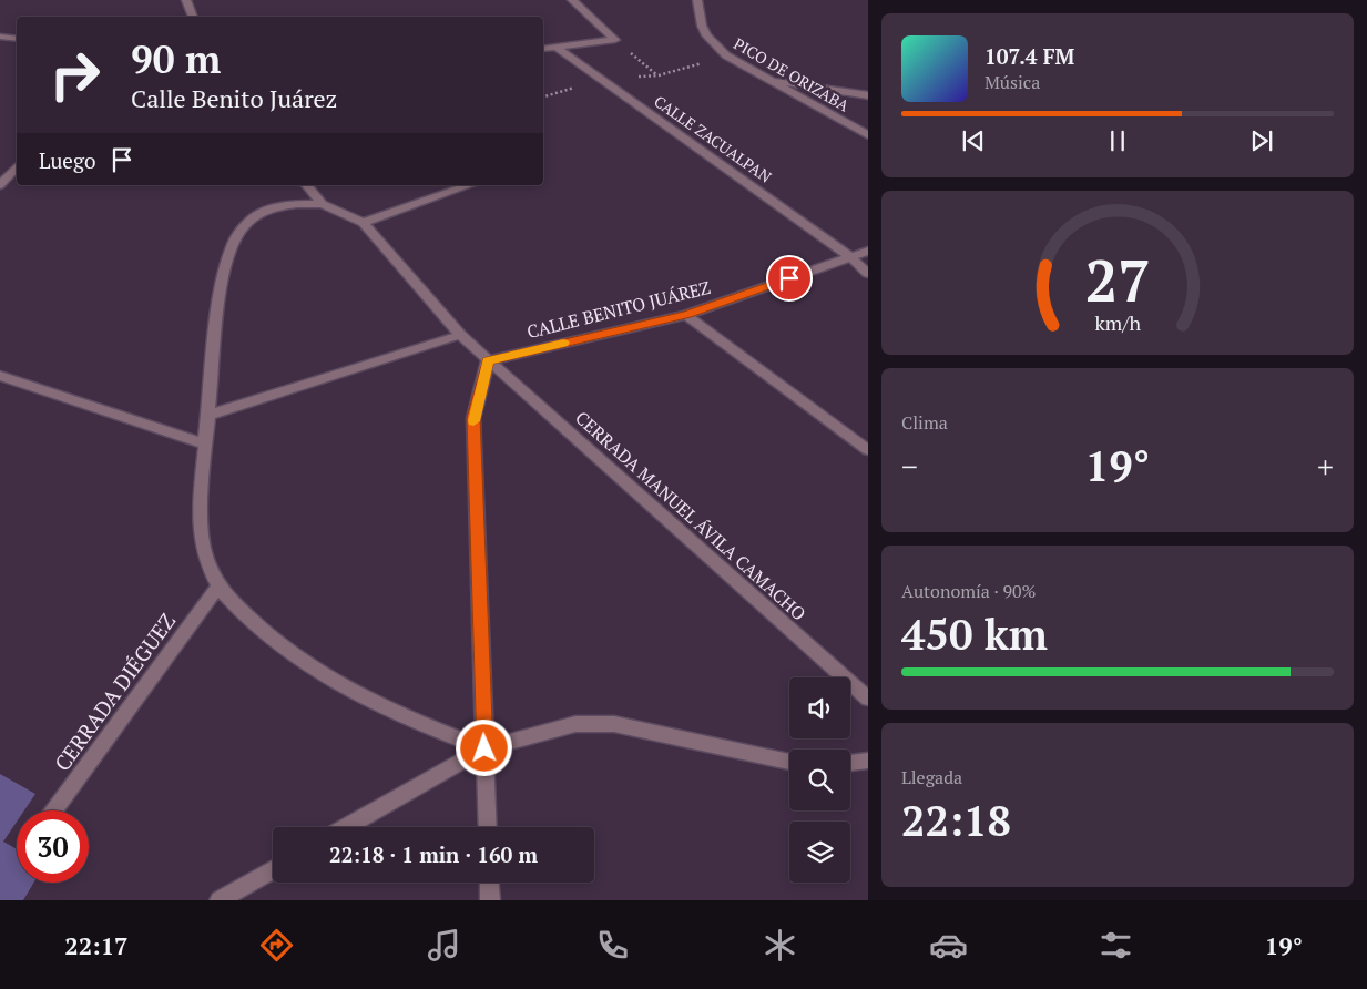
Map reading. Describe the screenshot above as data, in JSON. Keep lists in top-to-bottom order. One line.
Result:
{"streets":{"street":["PICO DE ORIZABA","CALLE ZACUALPAN","CALLE BENITO JUÁREZ","CERRADA MANUEL ÁVILA CAMACHO","CERRADA DIÉGUEZ"]},"crossings":[["CALLE ZACUALPAN","CALLE BENITO JUÁREZ"],["CALLE BENITO JUÁREZ","CERRADA MANUEL ÁVILA CAMACHO"]],"page":{"turn":["90 m","Calle Benito Juárez"],"song":["107.4 FM","Música"],"then":"Luego","tile":["Clima",["Autonomía · 90%","450 km"],["Llegada","22:18"]],"heat":["−","19°","+"],"limit":"30","trip":"22:18 · 1 min · 160 m","tabs":["22:17","19°"],"gauge":["27","km/h"]}}
